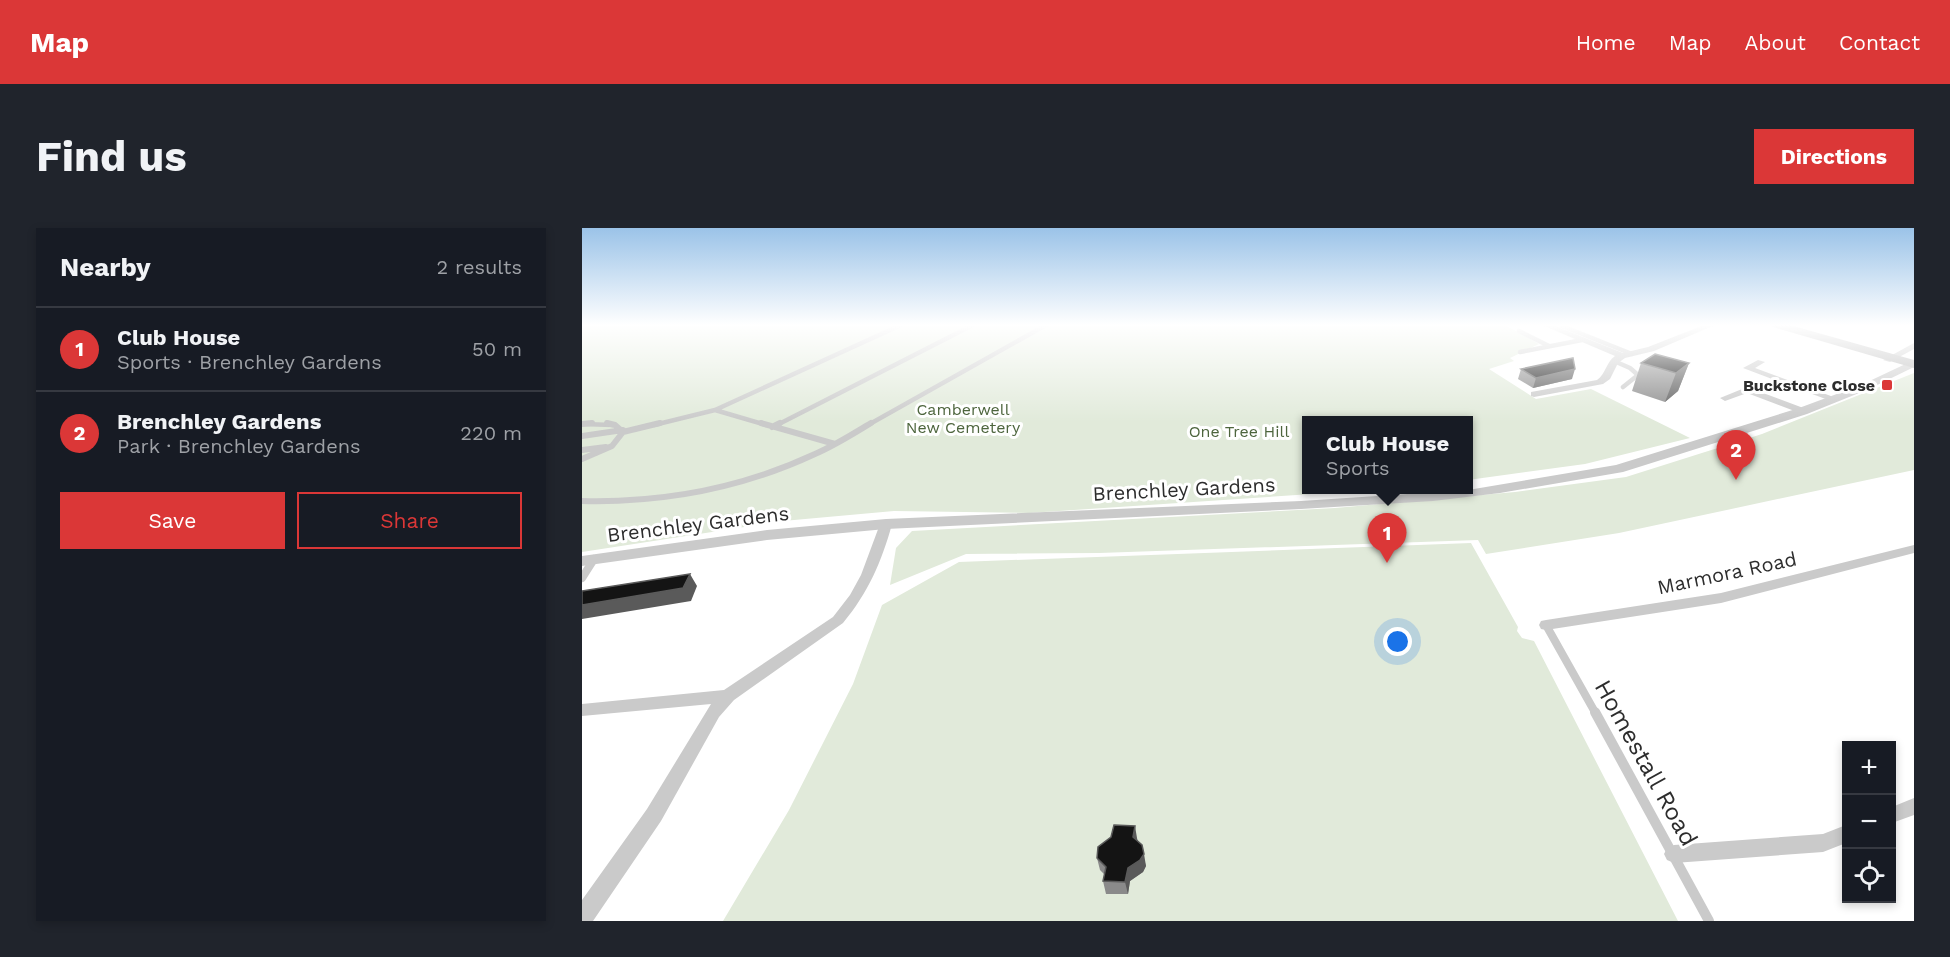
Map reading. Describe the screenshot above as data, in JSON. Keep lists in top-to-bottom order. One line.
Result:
{"streets":{"street":["Brenchley Gardens","Marmora Road"],"lane":["Homestall Road"]},"crossings":[["Marmora Road","Homestall Road"]],"parks":["Camberwell New Cemetery","One Tree Hill"],"places":{"transit":["Buckstone Close"]},"page":{"header":"Map","nav":["Home","Map","About","Contact"],"buttons":["Directions",["Save","Share"]],"title":"Find us","heading":["Nearby","2 results"],"list":[{"mark":"1","name":"Club House","note":"Sports · Brenchley Gardens","value":"50 m"},{"mark":"2","name":"Brenchley Gardens","note":"Park · Brenchley Gardens","value":"220 m"}],"popup":["Club House","Sports"],"pins":["2","1"],"map_buttons":["+","−"]}}
